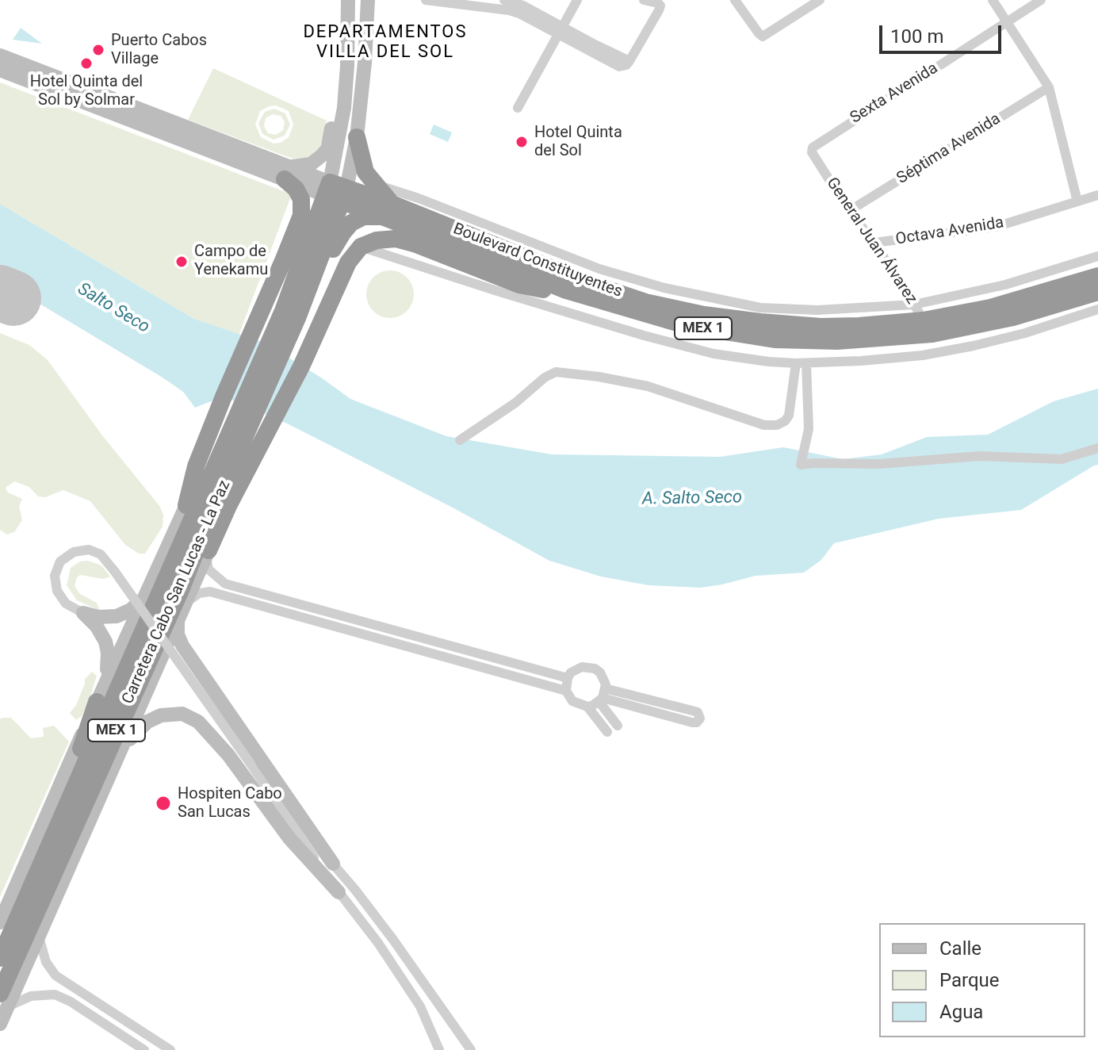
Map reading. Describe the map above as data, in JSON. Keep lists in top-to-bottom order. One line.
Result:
{"streets":{"highway":["Boulevard Constituyentes","MEX 1","Carretera Cabo San Lucas - La Paz"],"street":["Sexta Avenida","Séptima Avenida","Octava Avenida","General Juan Álvarez"]},"crossings":[["Sexta Avenida","General Juan Álvarez"],["Séptima Avenida","General Juan Álvarez"],["Octava Avenida","General Juan Álvarez"],["General Juan Álvarez","Boulevard Constituyentes"],["Boulevard Constituyentes","MEX 1"],["Boulevard Constituyentes","Carretera Cabo San Lucas - La Paz"],["MEX 1","Carretera Cabo San Lucas - La Paz"]],"districts":["DEPARTAMENTOS VILLA DEL SOL"],"water":["Salto Seco","A. Salto Seco"],"places":["Puerto Cabos Village","Hotel Quinta del Sol by Solmar","Hotel Quinta del Sol","Campo de Yenekamu","Hospiten Cabo San Lucas"],"legend":["Calle","Parque","Agua"],"scale_bar":"100 m"}
